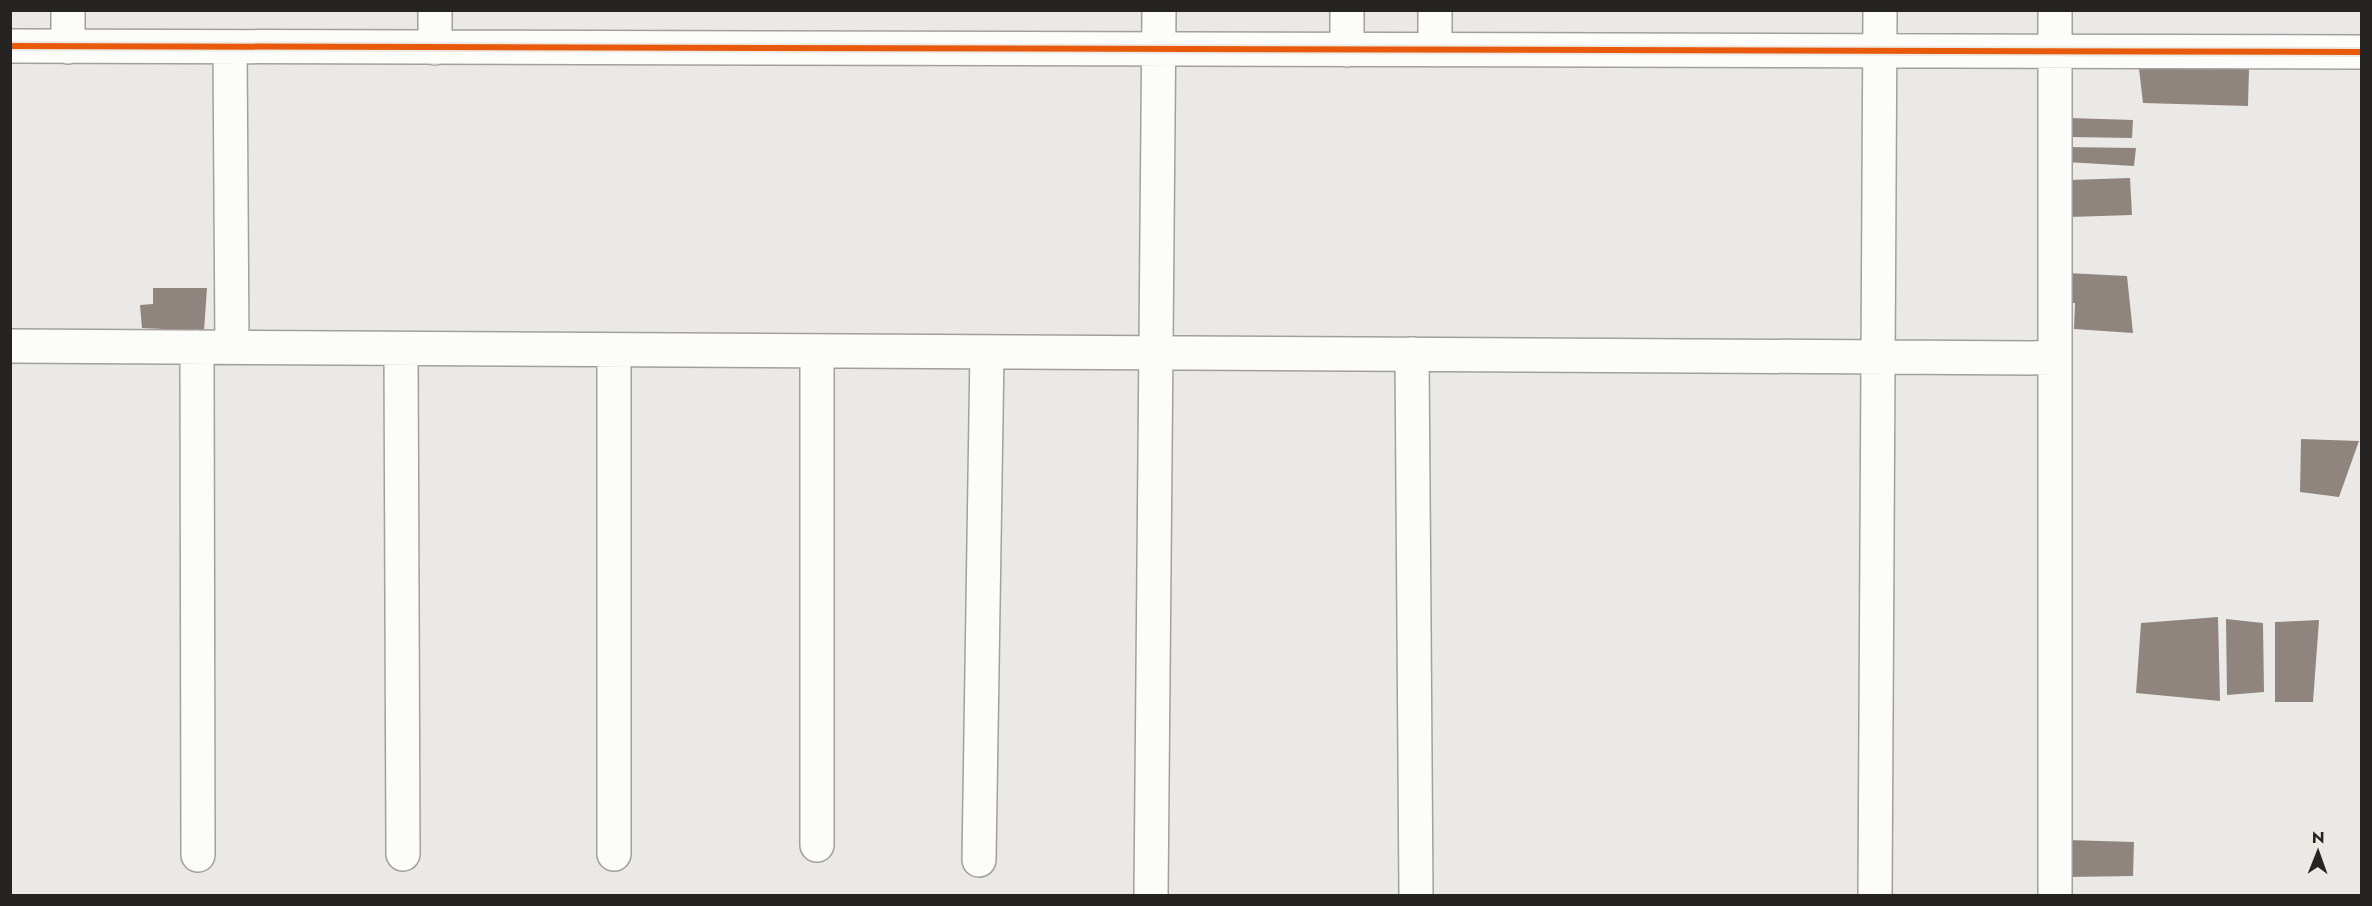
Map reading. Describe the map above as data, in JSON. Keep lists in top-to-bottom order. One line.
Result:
{"north":"top"}
